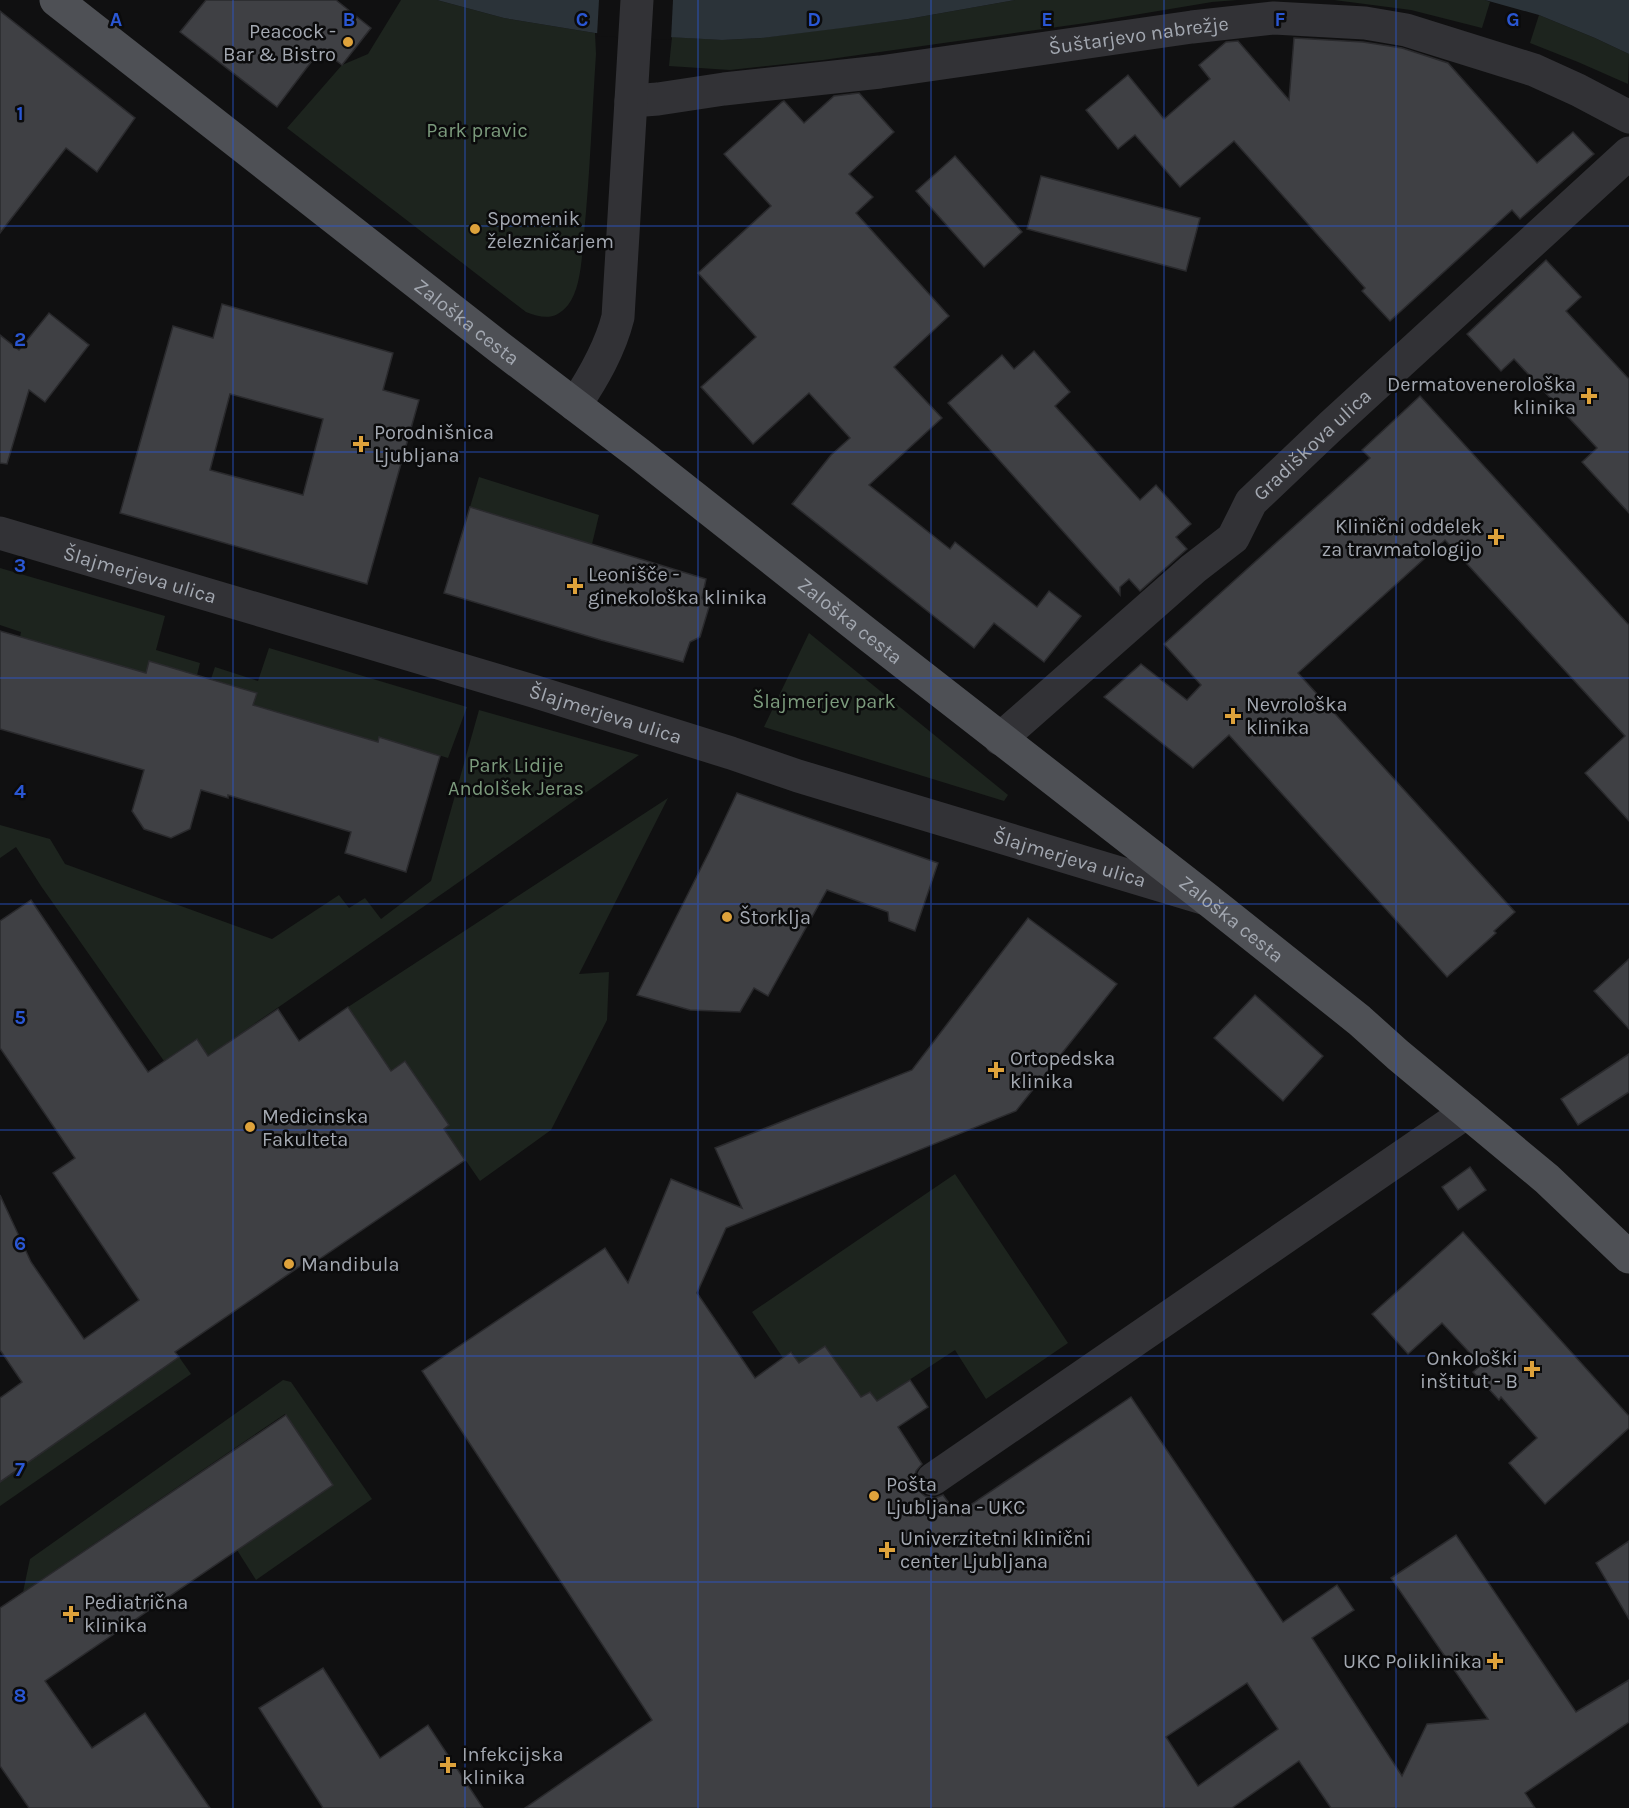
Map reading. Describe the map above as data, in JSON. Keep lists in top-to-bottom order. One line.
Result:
{"streets":{"main road":["Zaloška cesta"],"street":["Šuštarjevo nabrežje","Gradiškova ulica","Šlajmerjeva ulica"]},"crossings":[["Zaloška cesta","Gradiškova ulica"],["Zaloška cesta","Šlajmerjeva ulica"]],"parks":["Park pravic","Šlajmerjev park","Park Lidije Andolšek Jeras"],"places":{"other":["Peacock - Bar & Bistro","Spomenik železničarjem","Štorklja","Medicinska Fakulteta","Mandibula","Pošta Ljubljana - UKC"],"health":["Dermatovenerološka klinika","Porodnišnica Ljubljana","Klinični oddelek za travmatologijo","Leonišče - ginekološka klinika","Nevrološka klinika","Ortopedska klinika","Onkološki inštitut - B","Univerzitetni klinični center Ljubljana","Pediatrična klinika","UKC Poliklinika","Infekcijska klinika"]},"grid":{"columns":["A","B","C","D","E","F","G"],"rows":["1","2","3","4","5","6","7","8"]}}
